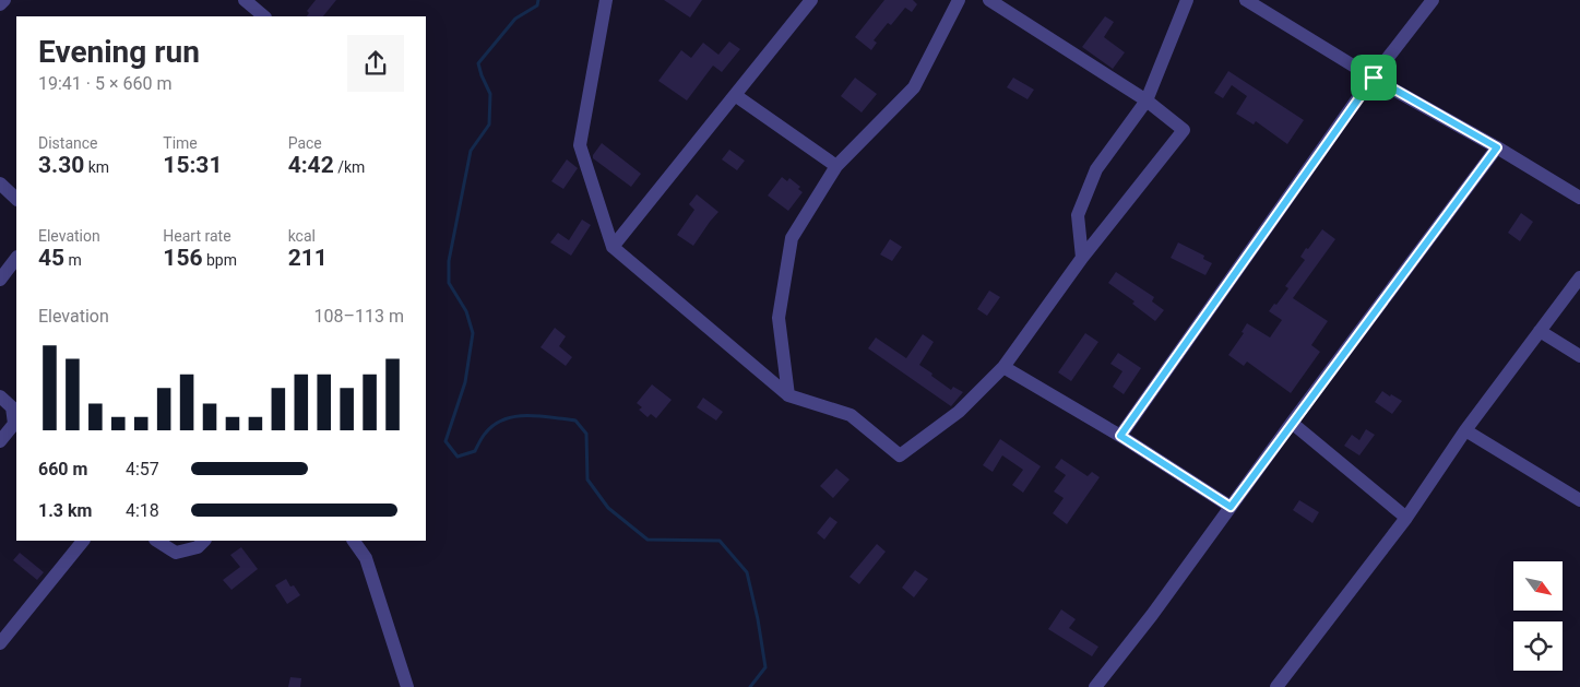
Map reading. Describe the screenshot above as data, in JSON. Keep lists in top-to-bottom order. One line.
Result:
{"north":"bottom right","page":{"heading":["Evening run","19:41 · 5 × 660 m"],"stats":[["Distance","3.30 km"],["Time","15:31"],["Pace","4:42 /km"],["Elevation","45 m"],["Heart rate","156 bpm"],["kcal","211"]],"chart":["Elevation","108–113 m"],"list":[{"name":"660 m","note":"4:57"},{"name":"1.3 km","note":"4:18"}]}}
